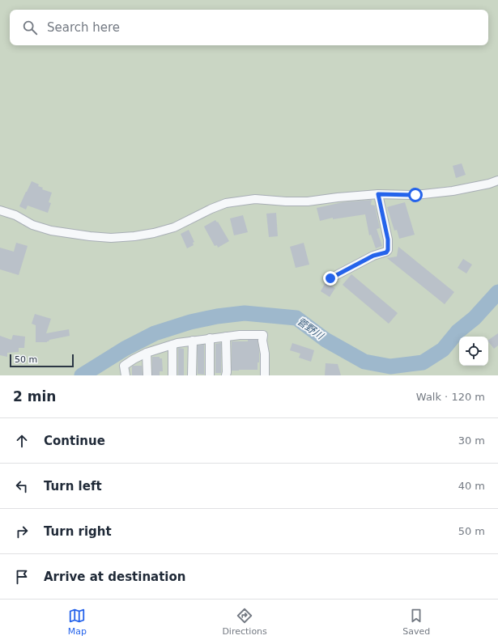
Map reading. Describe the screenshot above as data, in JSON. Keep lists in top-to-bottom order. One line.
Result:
{"water":["菅野川"],"scale_bar":"50 m","page":{"search":"Search here","scale":"50 m","heading":["2 min","Walk · 120 m"],"list":[["Continue","30 m"],["Turn left","40 m"],["Turn right","50 m"],"Arrive at destination"],"nav":["Map","Directions","Saved"]}}
